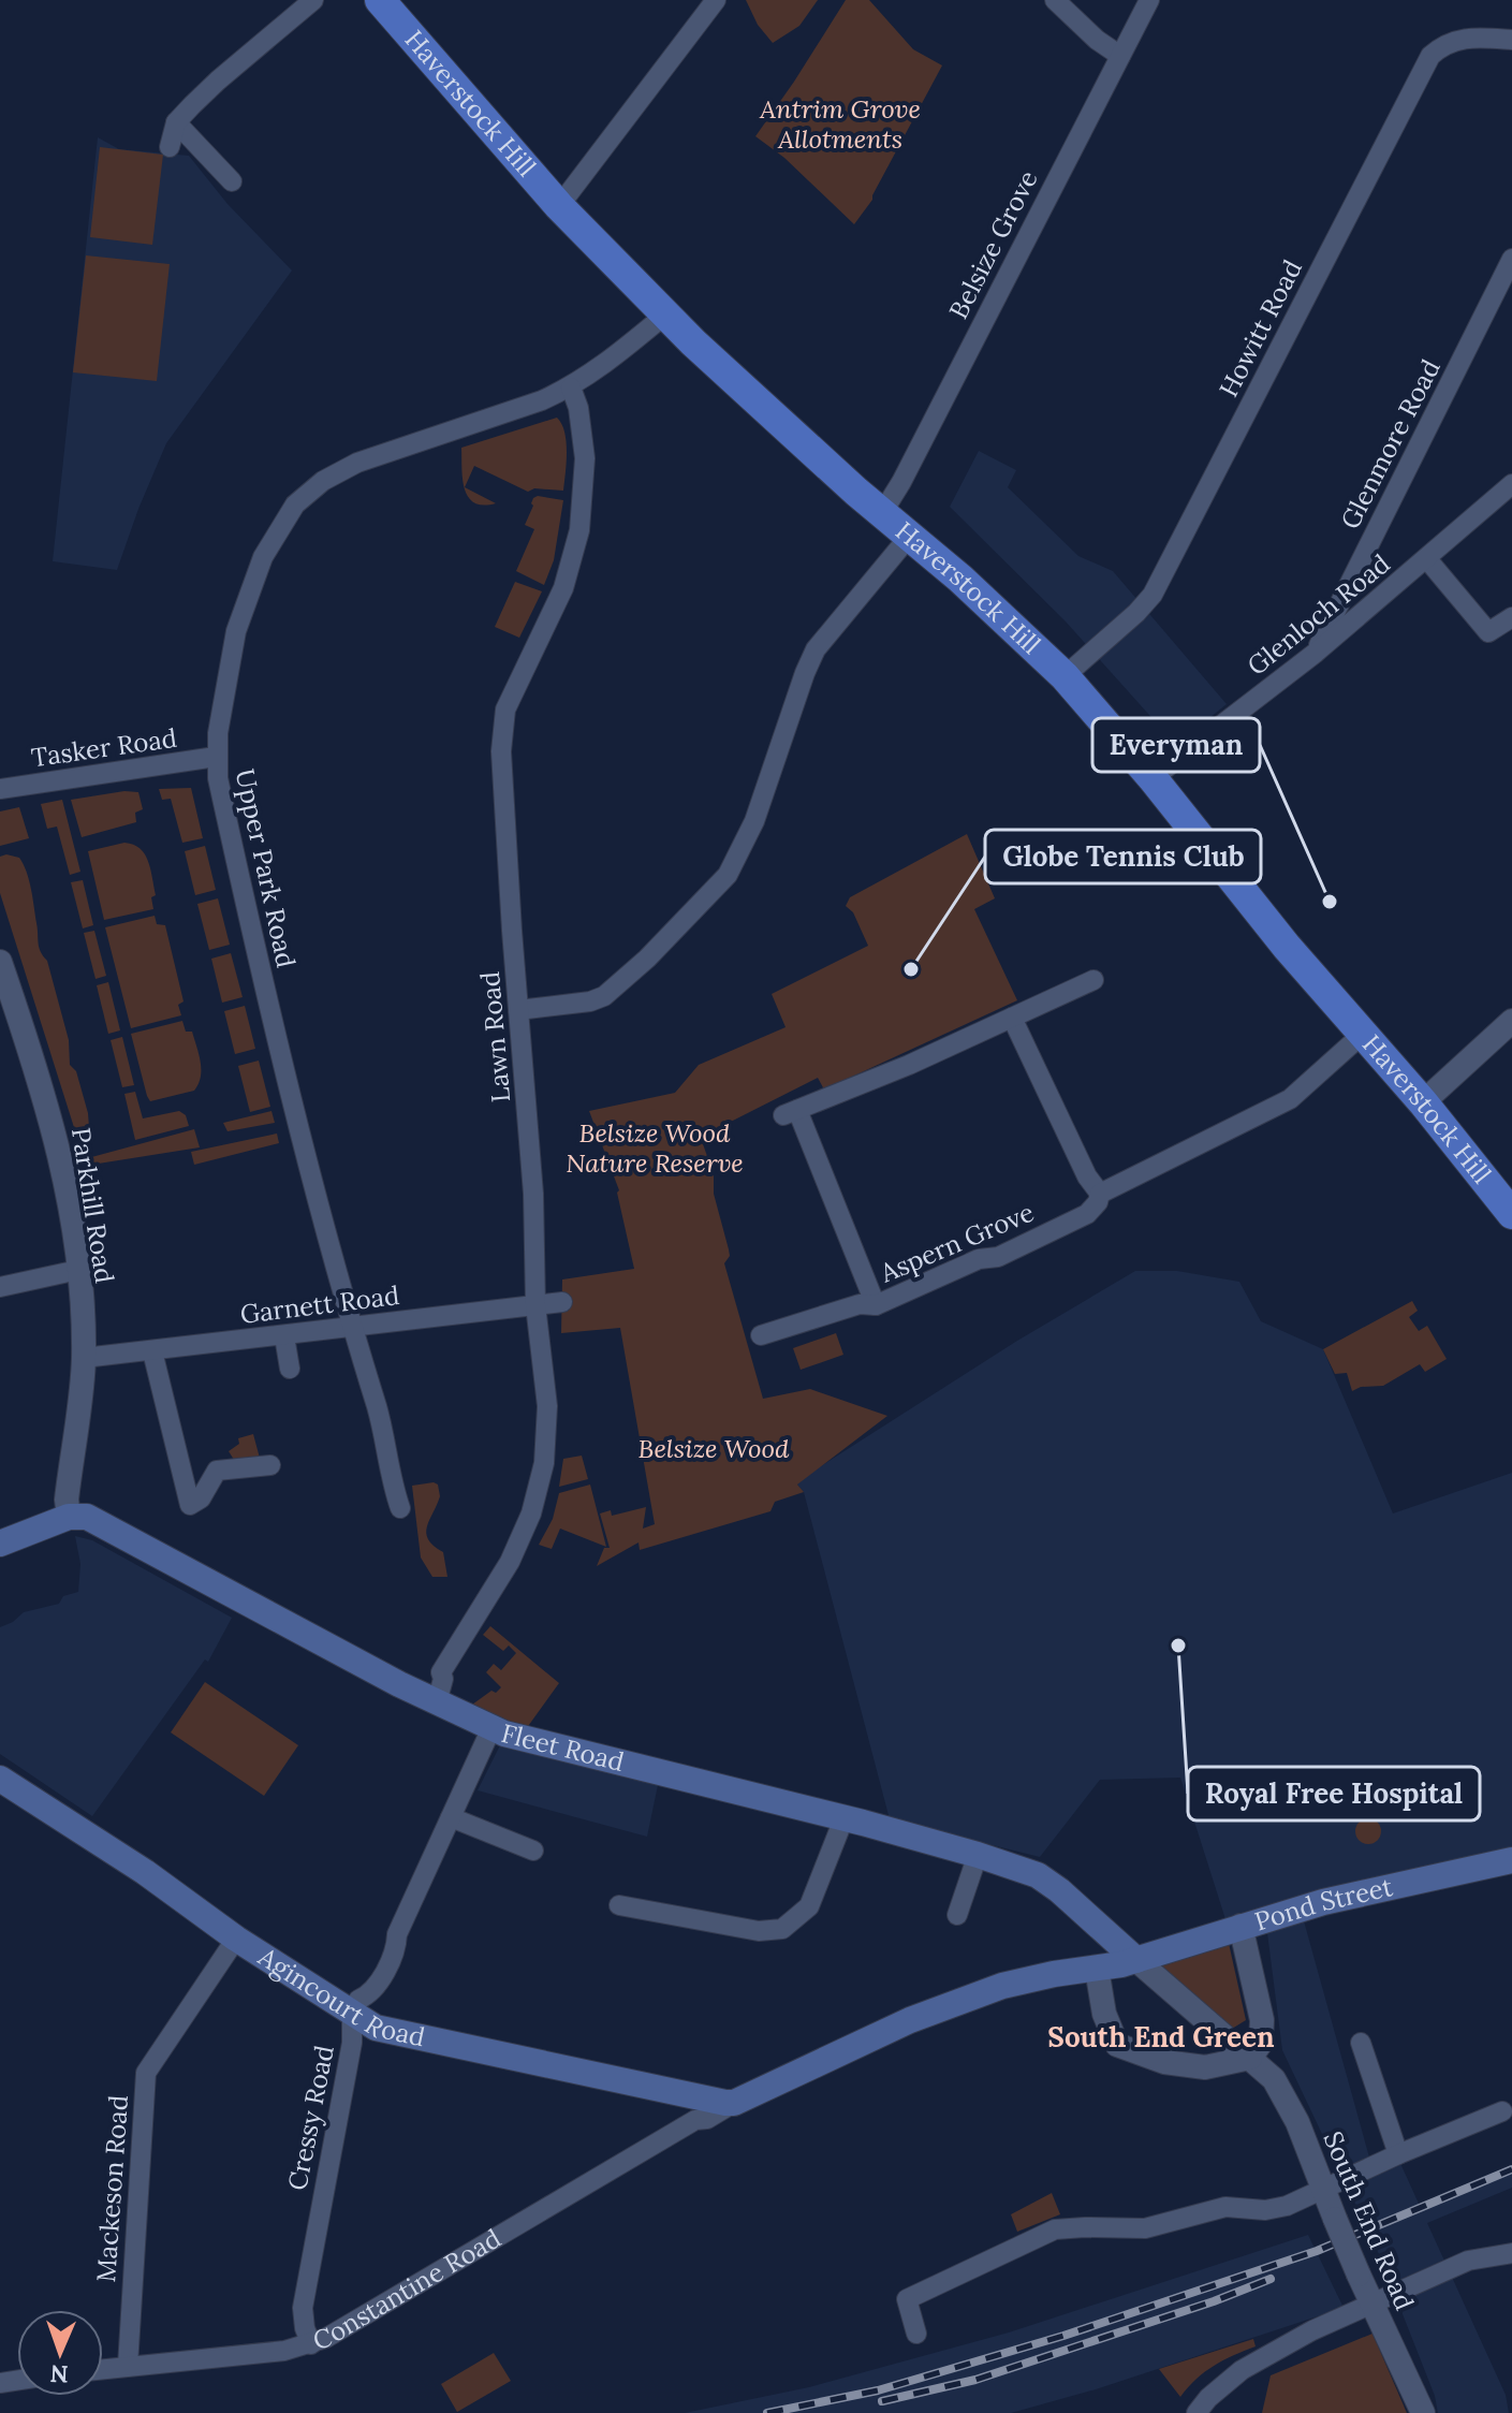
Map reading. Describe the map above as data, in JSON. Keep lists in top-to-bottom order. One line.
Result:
{"streets":{"main road":["Haverstock Hill","Fleet Road","Pond Street","Agincourt Road"],"street":["Belsize Grove","Howitt Road","Glenmore Road","Glenloch Road","Tasker Road","Upper Park Road","Lawn Road","Parkhill Road","Aspern Grove","Garnett Road","Cressy Road","Mackeson Road","South End Road","Constantine Road"]},"crossings":[["Haverstock Hill","Belsize Grove"],["Haverstock Hill","Howitt Road"],["Haverstock Hill","Glenloch Road"],["Haverstock Hill","Upper Park Road"],["Haverstock Hill","Aspern Grove"],["Glenmore Road","Glenloch Road"],["Tasker Road","Upper Park Road"],["Upper Park Road","Lawn Road"],["Upper Park Road","Garnett Road"],["Lawn Road","Garnett Road"],["Lawn Road","Fleet Road"],["Parkhill Road","Garnett Road"],["Parkhill Road","Fleet Road"],["Fleet Road","Pond Street"],["Fleet Road","Cressy Road"],["Agincourt Road","Cressy Road"],["Agincourt Road","Mackeson Road"],["Agincourt Road","Constantine Road"],["Cressy Road","Constantine Road"],["Mackeson Road","Constantine Road"]],"districts":["South End Green"],"parks":["Antrim Grove Allotments","Belsize Wood Nature Reserve","Belsize Wood"],"places":["Everyman","Globe Tennis Club","Royal Free Hospital"],"north":"bottom"}
